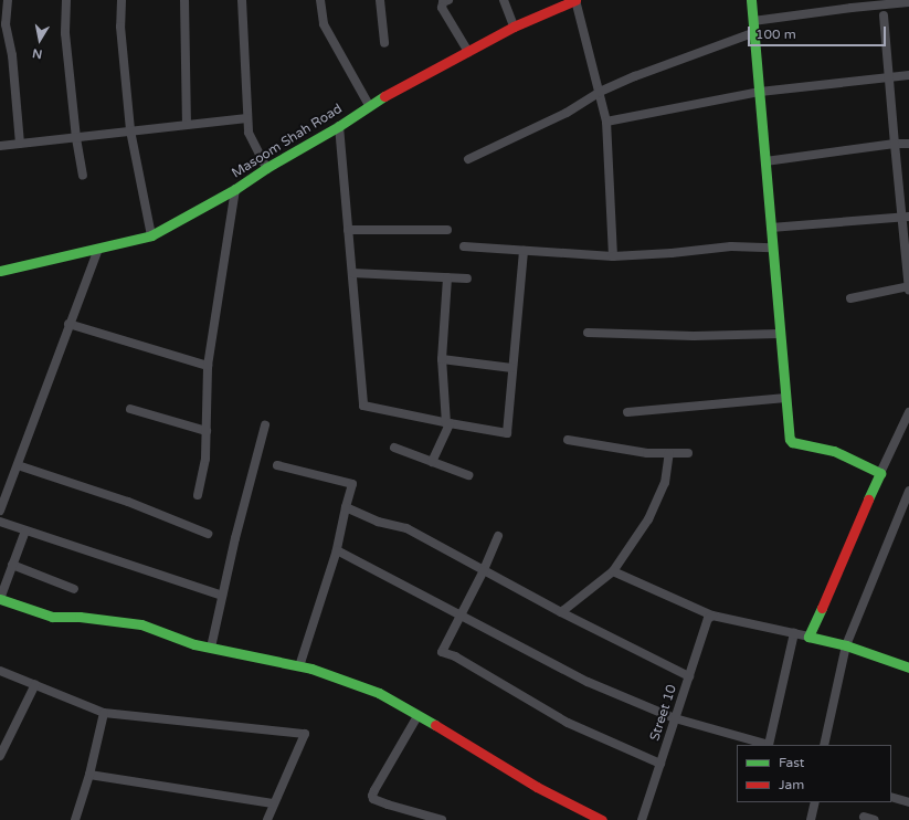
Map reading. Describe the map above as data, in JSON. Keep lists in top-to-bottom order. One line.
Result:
{"streets":{"street":["Masoom Shah Road","Street 10"]},"legend":["Fast","Jam"],"scale_bar":"100 m","north":"bottom"}
